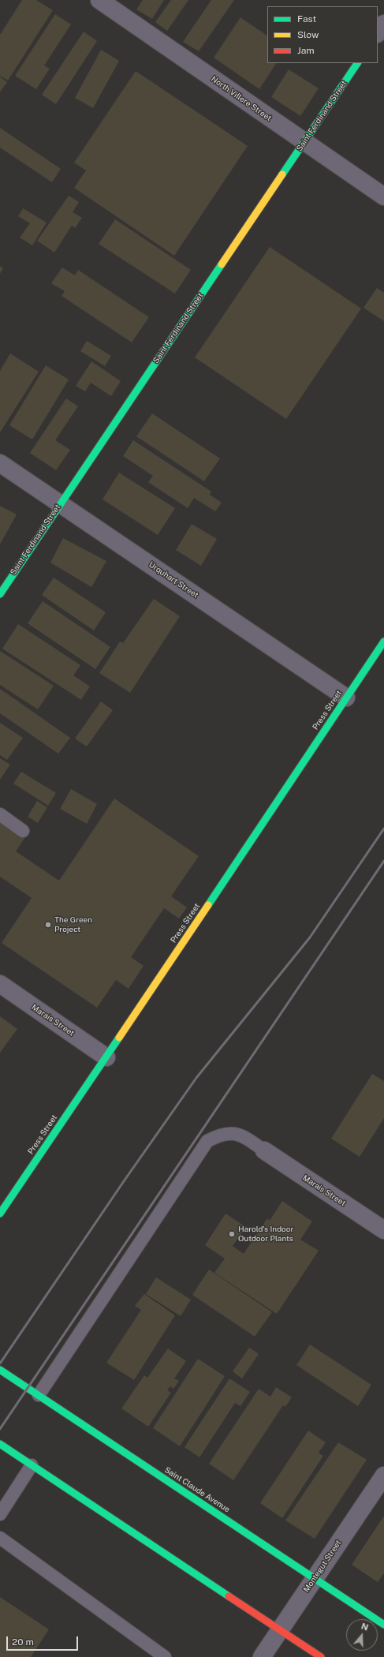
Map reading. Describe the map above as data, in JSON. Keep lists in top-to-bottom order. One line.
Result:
{"streets":{"street":["North Villere Street","Saint Ferdinand Street","Urquhart Street","Press Street","Marais Street","Saint Claude Avenue","Montegut Street"]},"crossings":[["North Villere Street","Saint Ferdinand Street"],["Saint Ferdinand Street","Urquhart Street"],["Urquhart Street","Press Street"],["Press Street","Marais Street"],["Saint Claude Avenue","Montegut Street"]],"places":["The Green Project","Harold's Indoor Outdoor Plants"],"legend":["Fast","Slow","Jam"],"scale_bar":"20 m","north":"top"}
